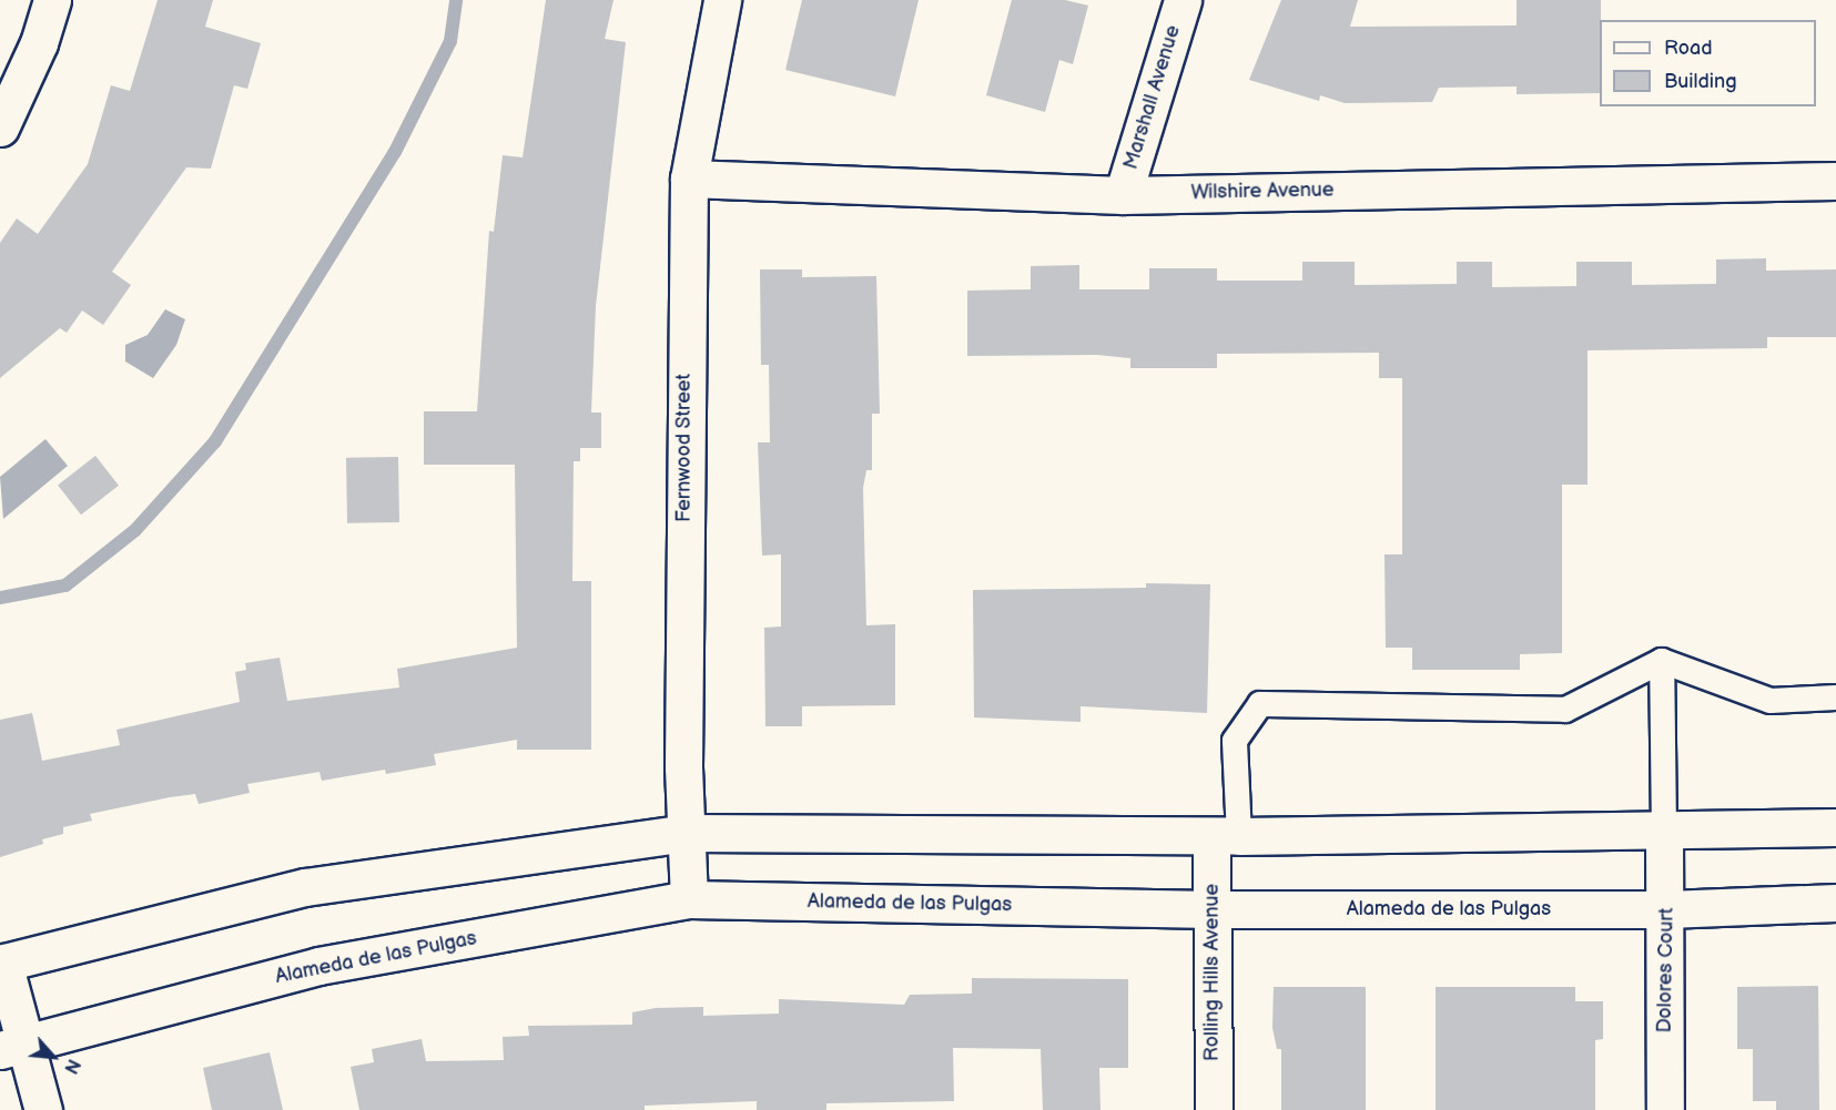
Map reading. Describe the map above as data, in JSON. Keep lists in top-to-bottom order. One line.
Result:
{"streets":{"main road":["Marshall Avenue","Wilshire Avenue","Fernwood Street","Alameda de las Pulgas","Dolores Court","Rolling Hills Avenue"]},"crossings":[["Marshall Avenue","Wilshire Avenue"],["Wilshire Avenue","Fernwood Street"],["Fernwood Street","Alameda de las Pulgas"],["Alameda de las Pulgas","Dolores Court"],["Alameda de las Pulgas","Rolling Hills Avenue"]],"legend":["Road","Building"],"north":"bottom right"}
